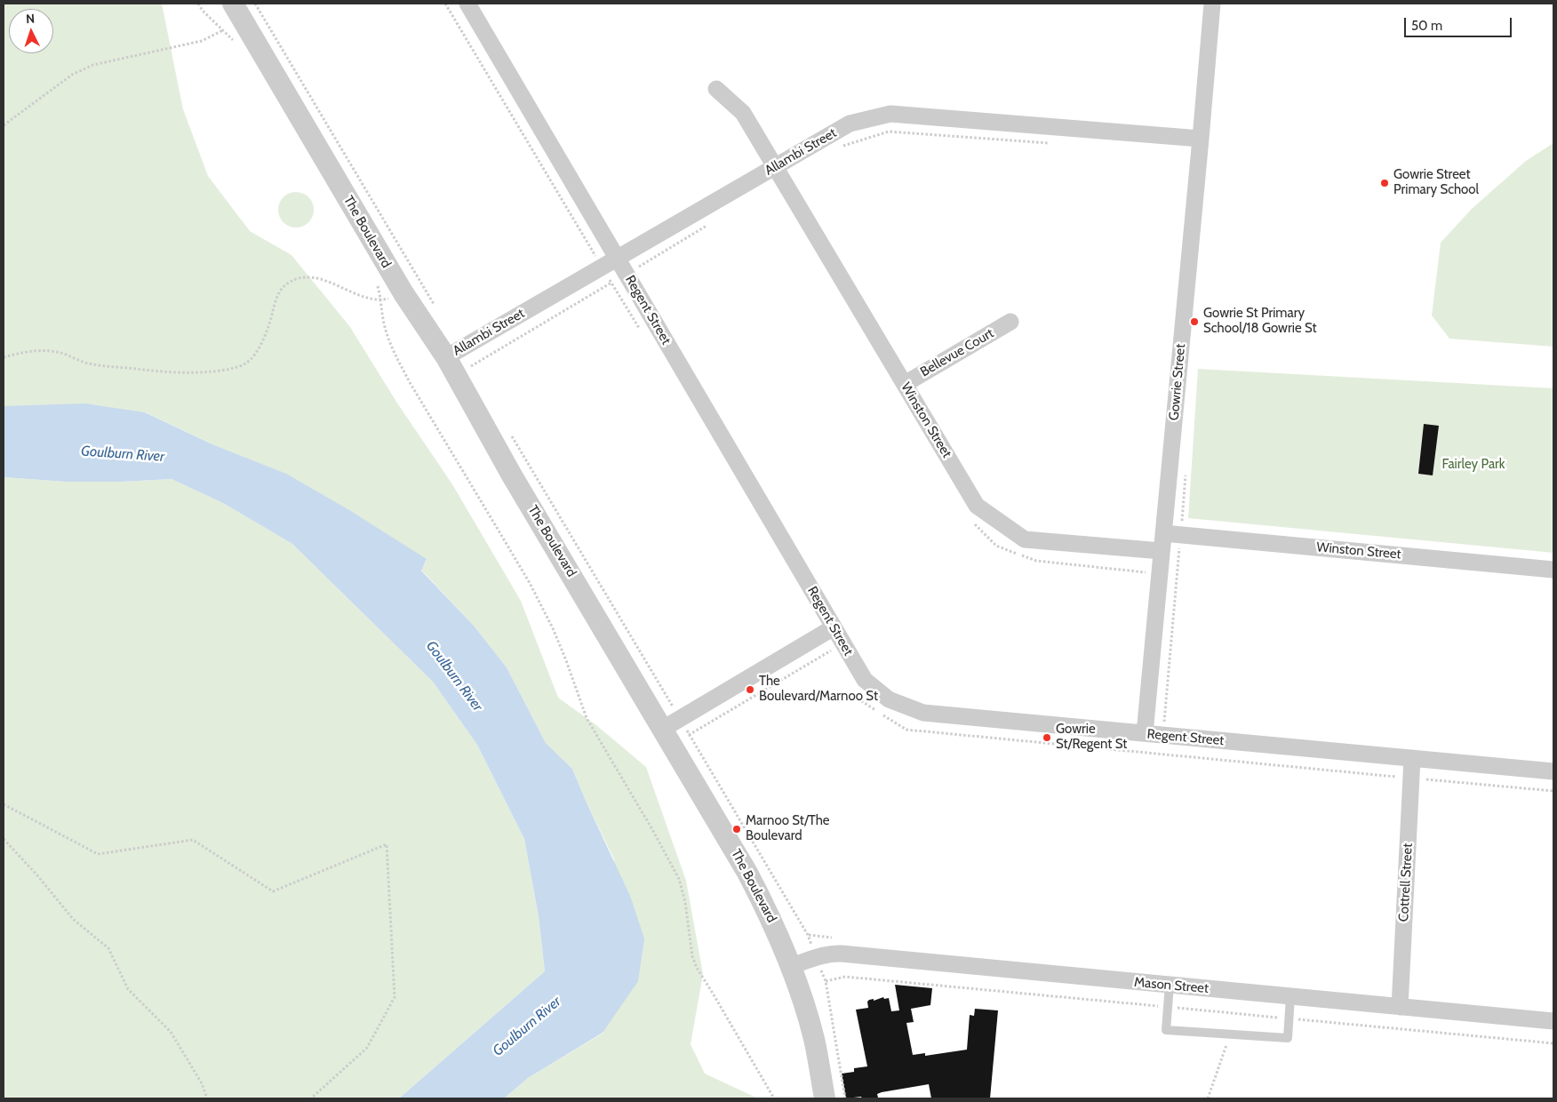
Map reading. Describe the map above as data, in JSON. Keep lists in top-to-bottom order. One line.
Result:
{"streets":{"street":["Allambi Street","The Boulevard","Regent Street","Bellevue Court","Gowrie Street","Winston Street","Cottrell Street","Mason Street"]},"crossings":[["Allambi Street","The Boulevard"],["Allambi Street","Regent Street"],["Allambi Street","Gowrie Street"],["Allambi Street","Winston Street"],["The Boulevard","Mason Street"],["Regent Street","Gowrie Street"],["Regent Street","Cottrell Street"],["Bellevue Court","Winston Street"],["Gowrie Street","Winston Street"],["Cottrell Street","Mason Street"]],"water":["Goulburn River"],"parks":["Fairley Park"],"places":["Gowrie Street Primary School","Gowrie St Primary School/18 Gowrie St","The Boulevard/Marnoo St","Gowrie St/Regent St","Marnoo St/The Boulevard"],"scale_bar":"50 m","north":"top"}
